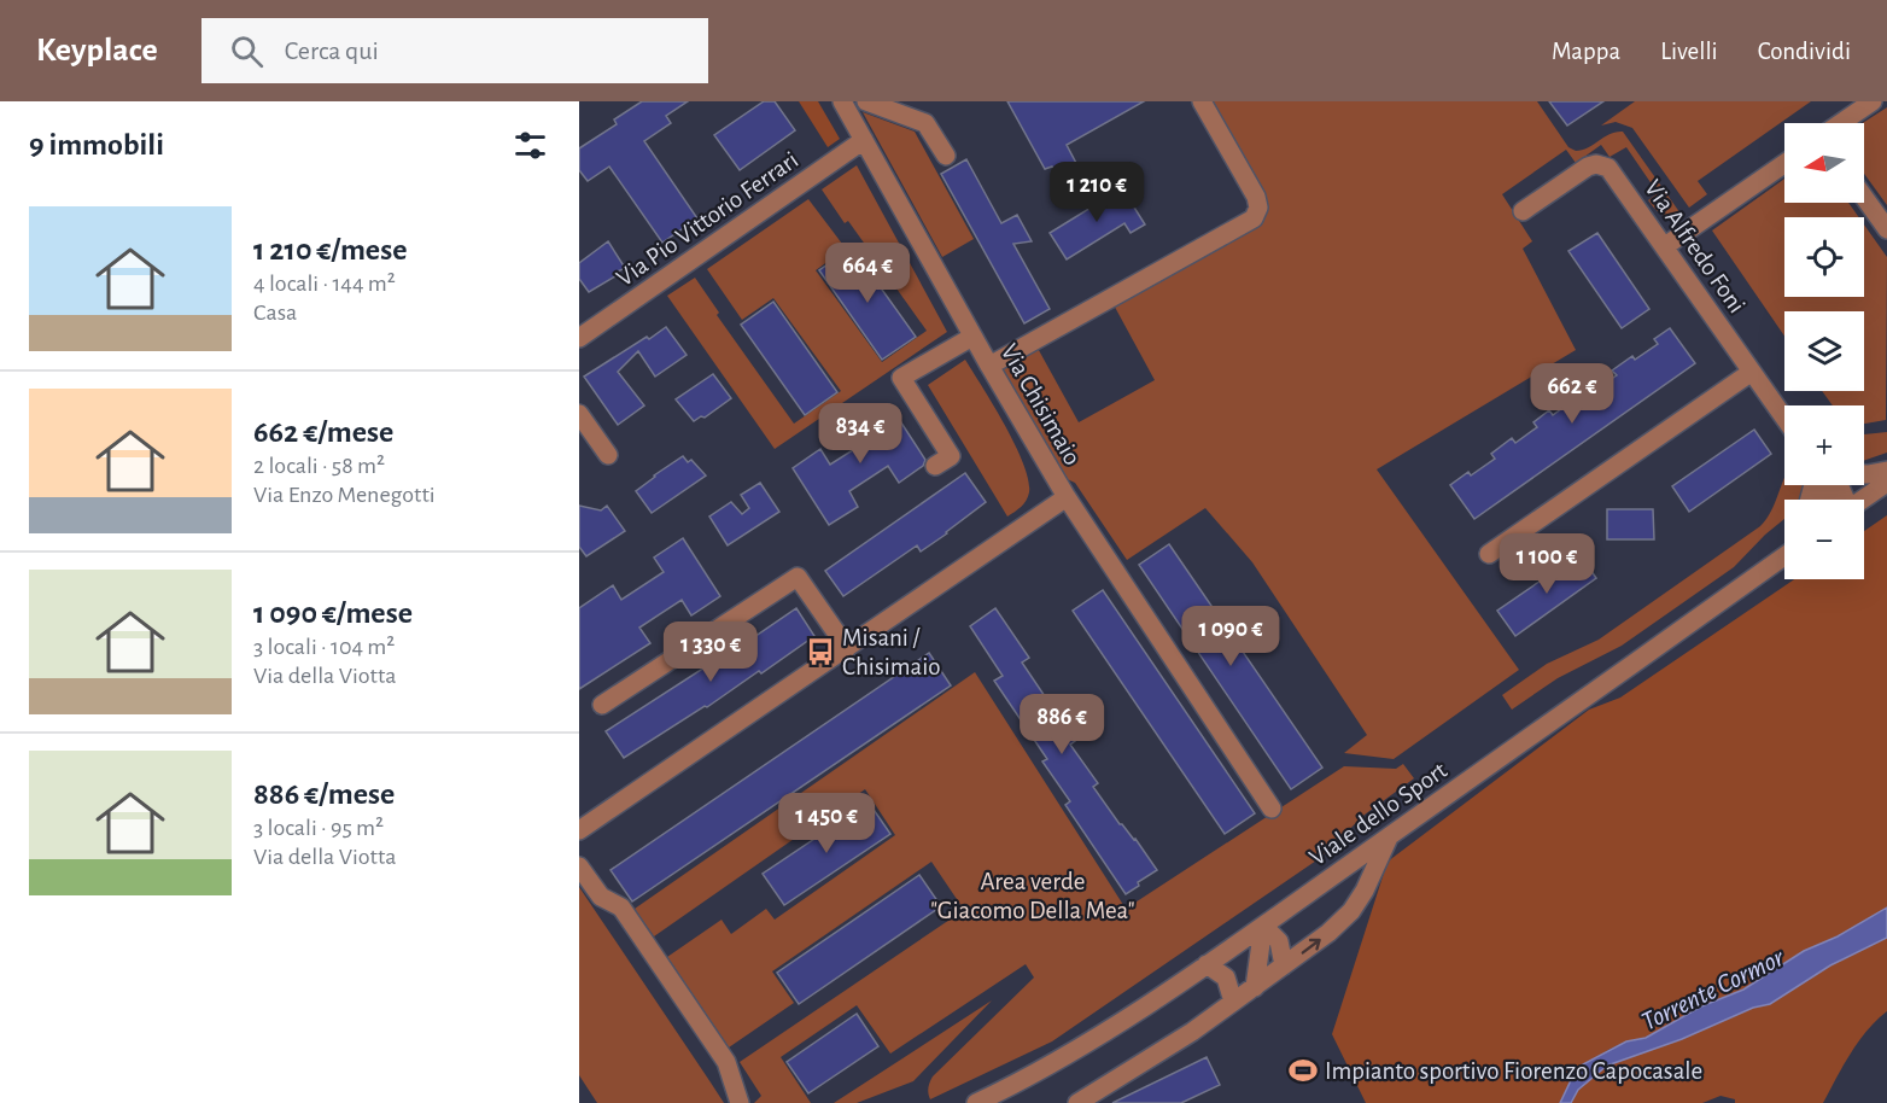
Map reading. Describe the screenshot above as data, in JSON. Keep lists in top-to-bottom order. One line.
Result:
{"streets":{"street":["Via Pio Vittorio Ferrari","Via Alfredo Foni","Via Chisimaio","Viale dello Sport"]},"crossings":[["Via Pio Vittorio Ferrari","Via Chisimaio"]],"water":["Torrente Cormor"],"parks":["Area verde \"Giacomo Della Mea\""],"places":{"bus stop":["Misani / Chisimaio"],"sports":["Impianto sportivo Fiorenzo Capocasale"]},"north":"left","page":{"header":"Keyplace","search":"Cerca qui","nav":["Mappa","Livelli","Condividi"],"heading":"9 immobili","map_buttons":["+","−"],"price":["1 210 €","664 €","662 €","834 €","1 100 €","1 090 €","1 330 €","886 €","1 450 €"],"list":[{"name":"1 210 €/mese","note":"4 locali · 144 m² · Casa"},{"name":"662 €/mese","note":"2 locali · 58 m² · Via Enzo Menegotti"},{"name":"1 090 €/mese","note":"3 locali · 104 m² · Via della Viotta"},{"name":"886 €/mese","note":"3 locali · 95 m² · Via della Viotta"}]}}
